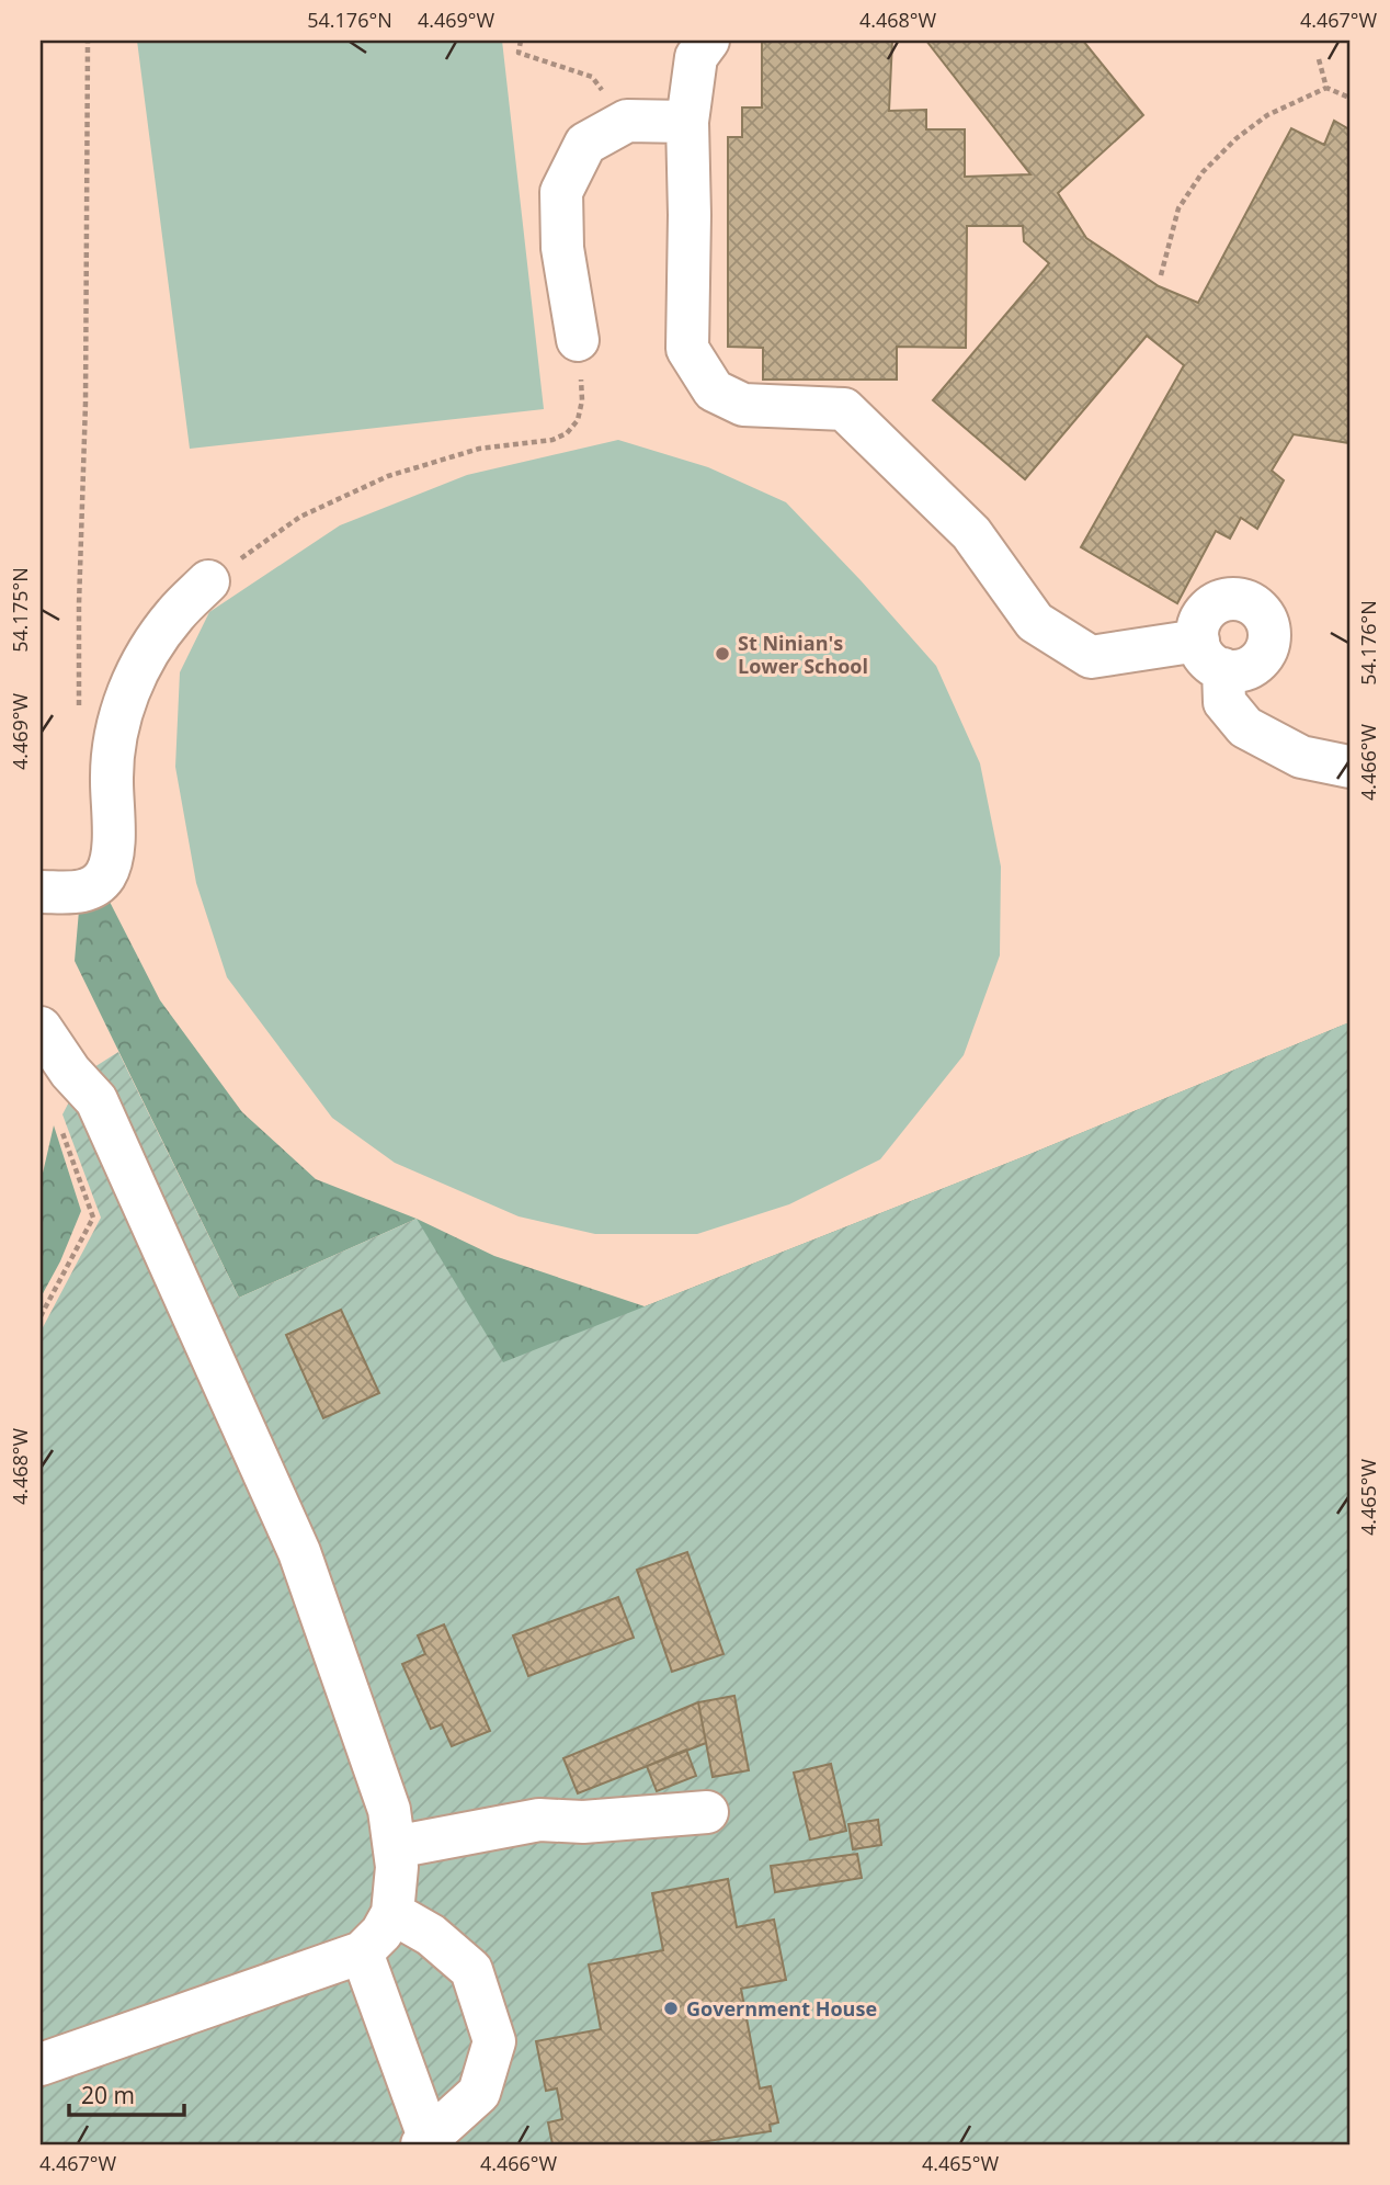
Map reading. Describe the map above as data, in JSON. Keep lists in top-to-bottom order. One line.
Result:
{"places":["St Ninian's Lower School","Government House"],"scale_bar":"20 m","coordinates":["54.176°N","4.469°W","4.468°W","4.467°W","54.175°N","4.466°W","4.465°W"]}
